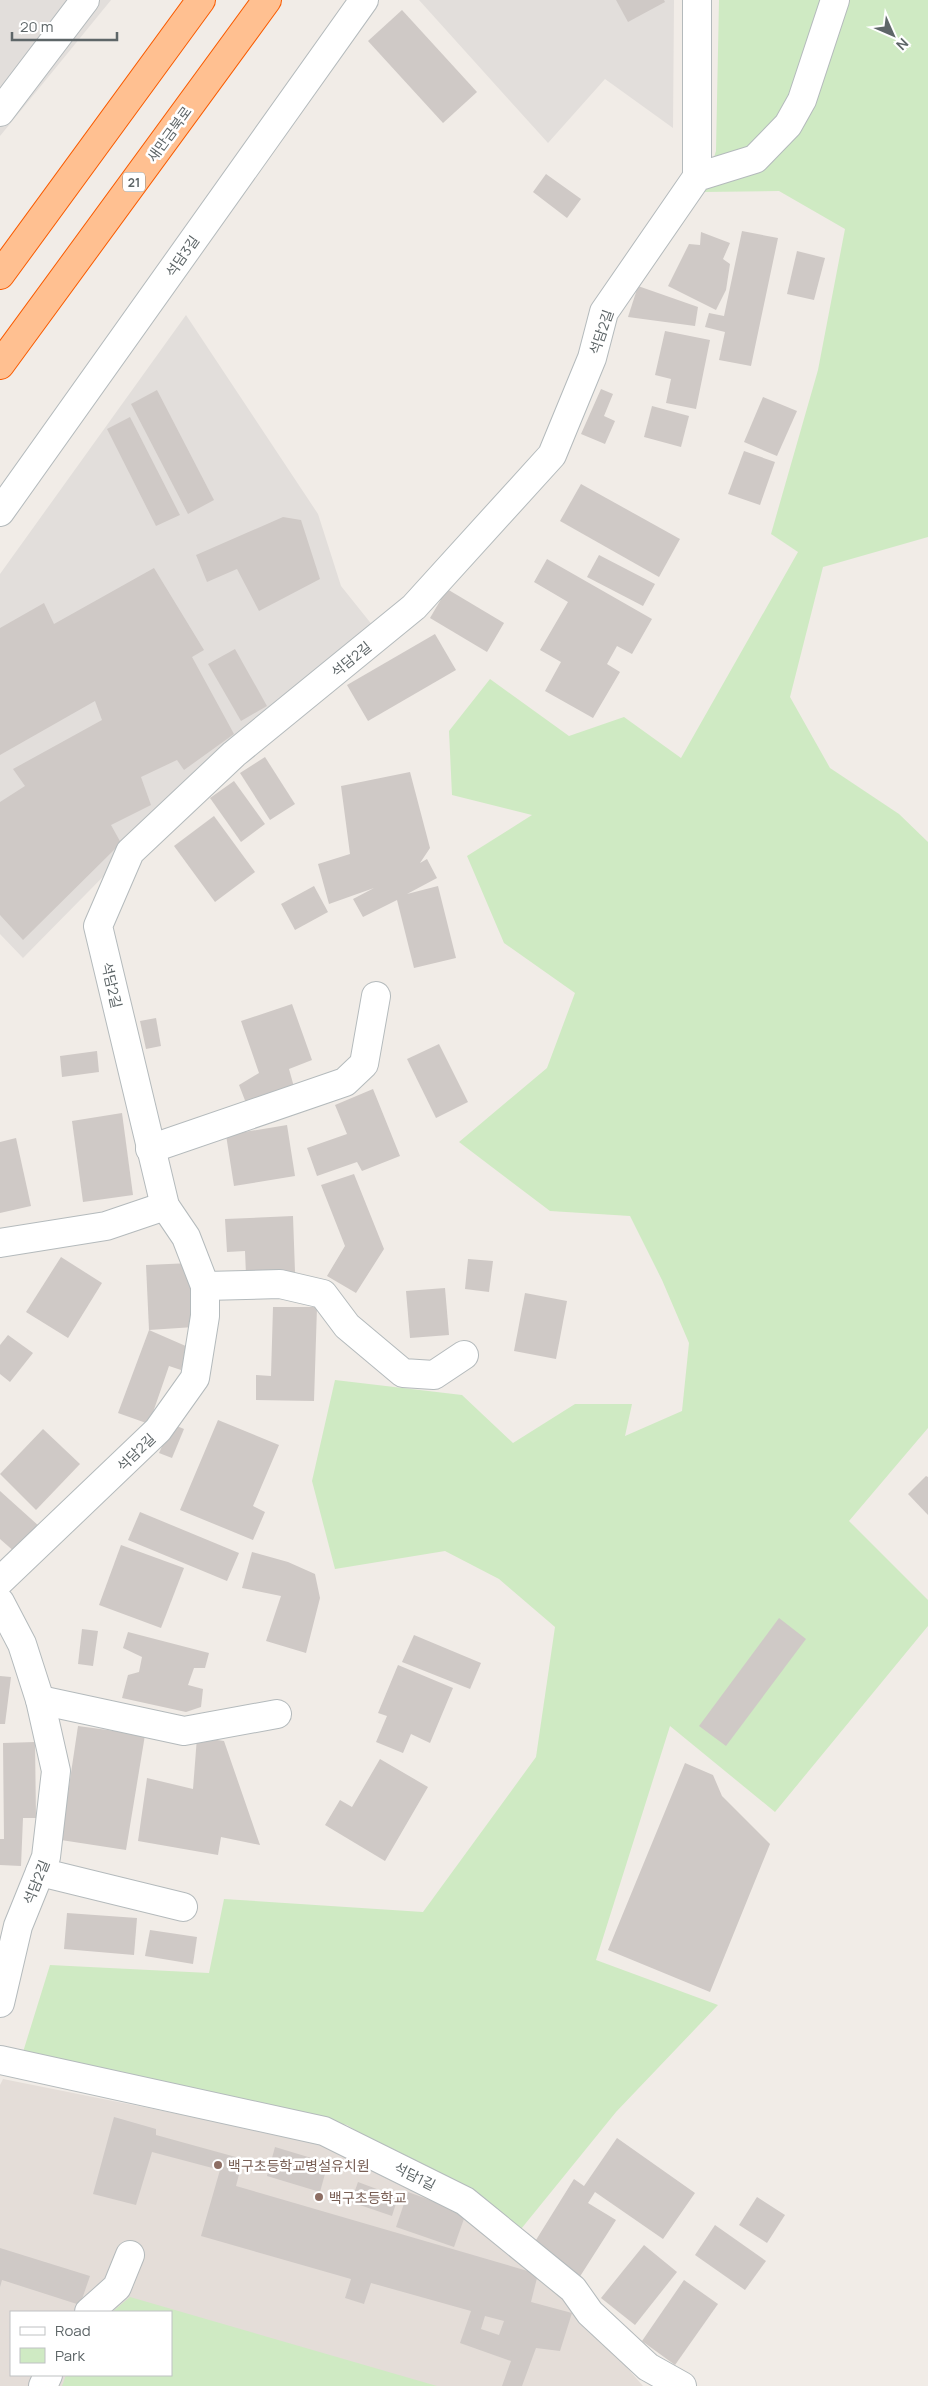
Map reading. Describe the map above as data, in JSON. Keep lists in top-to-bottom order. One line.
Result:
{"streets":{"highway":["새만금북로","21"],"street":["석담3길","석담2길","석담1길"]},"places":["백구초등학교병설유치원","백구초등학교"],"legend":["Road","Park"],"scale_bar":"20 m","north":"bottom right"}
